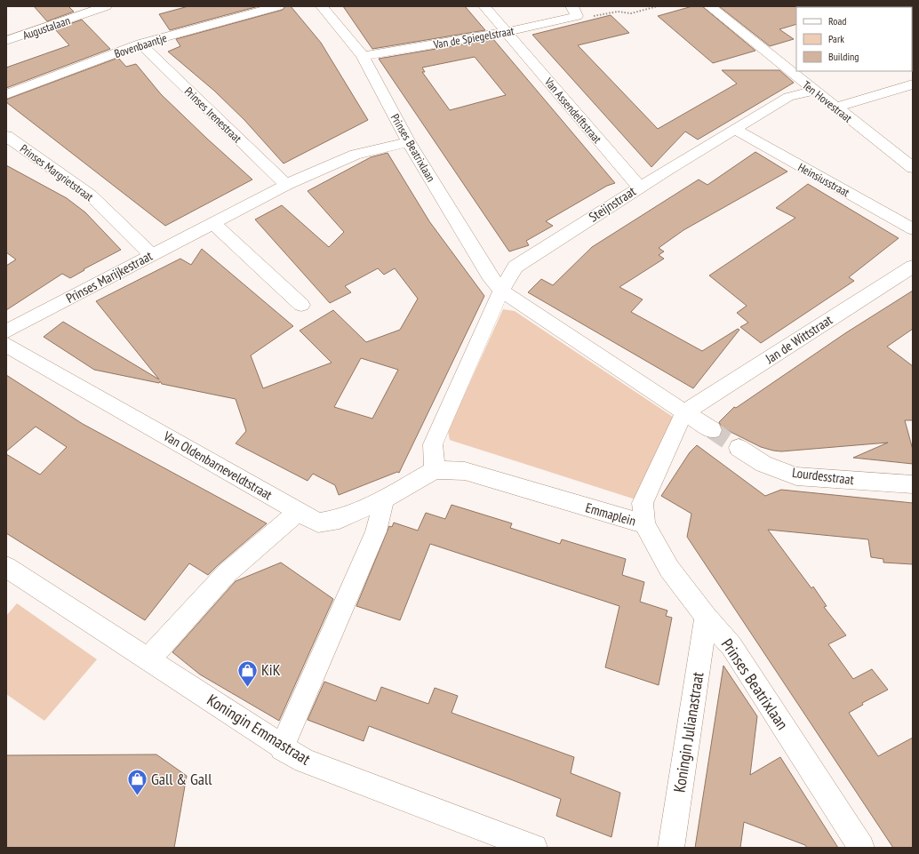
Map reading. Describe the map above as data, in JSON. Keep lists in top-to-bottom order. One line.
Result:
{"streets":{"street":["Augustalaan","Van de Spiegelstraat","Bovenbaantje","Ten Hovestraat","Van Assendelftstraat","Prinses Irenestraat","Prinses Beatrixlaan","Prinses Margrietstraat","Heinsiusstraat","Steijnstraat","Prinses Marijkestraat","Jan de Wittstraat","Van Oldenbarneveldtstraat","Lourdesstraat","Emmaplein","Koningin Emmastraat","Koningin Julianastraat"]},"crossings":[["Van de Spiegelstraat","Van Assendelftstraat"],["Van de Spiegelstraat","Prinses Beatrixlaan"],["Bovenbaantje","Prinses Irenestraat"],["Ten Hovestraat","Steijnstraat"],["Van Assendelftstraat","Steijnstraat"],["Prinses Irenestraat","Prinses Marijkestraat"],["Prinses Beatrixlaan","Steijnstraat"],["Prinses Beatrixlaan","Prinses Marijkestraat"],["Prinses Beatrixlaan","Emmaplein"],["Prinses Beatrixlaan","Koningin Julianastraat"],["Prinses Margrietstraat","Prinses Marijkestraat"],["Heinsiusstraat","Steijnstraat"],["Jan de Wittstraat","Emmaplein"],["Van Oldenbarneveldtstraat","Emmaplein"]],"places":{"shop":["KiK","Gall & Gall"]},"legend":["Road","Park","Building"]}
